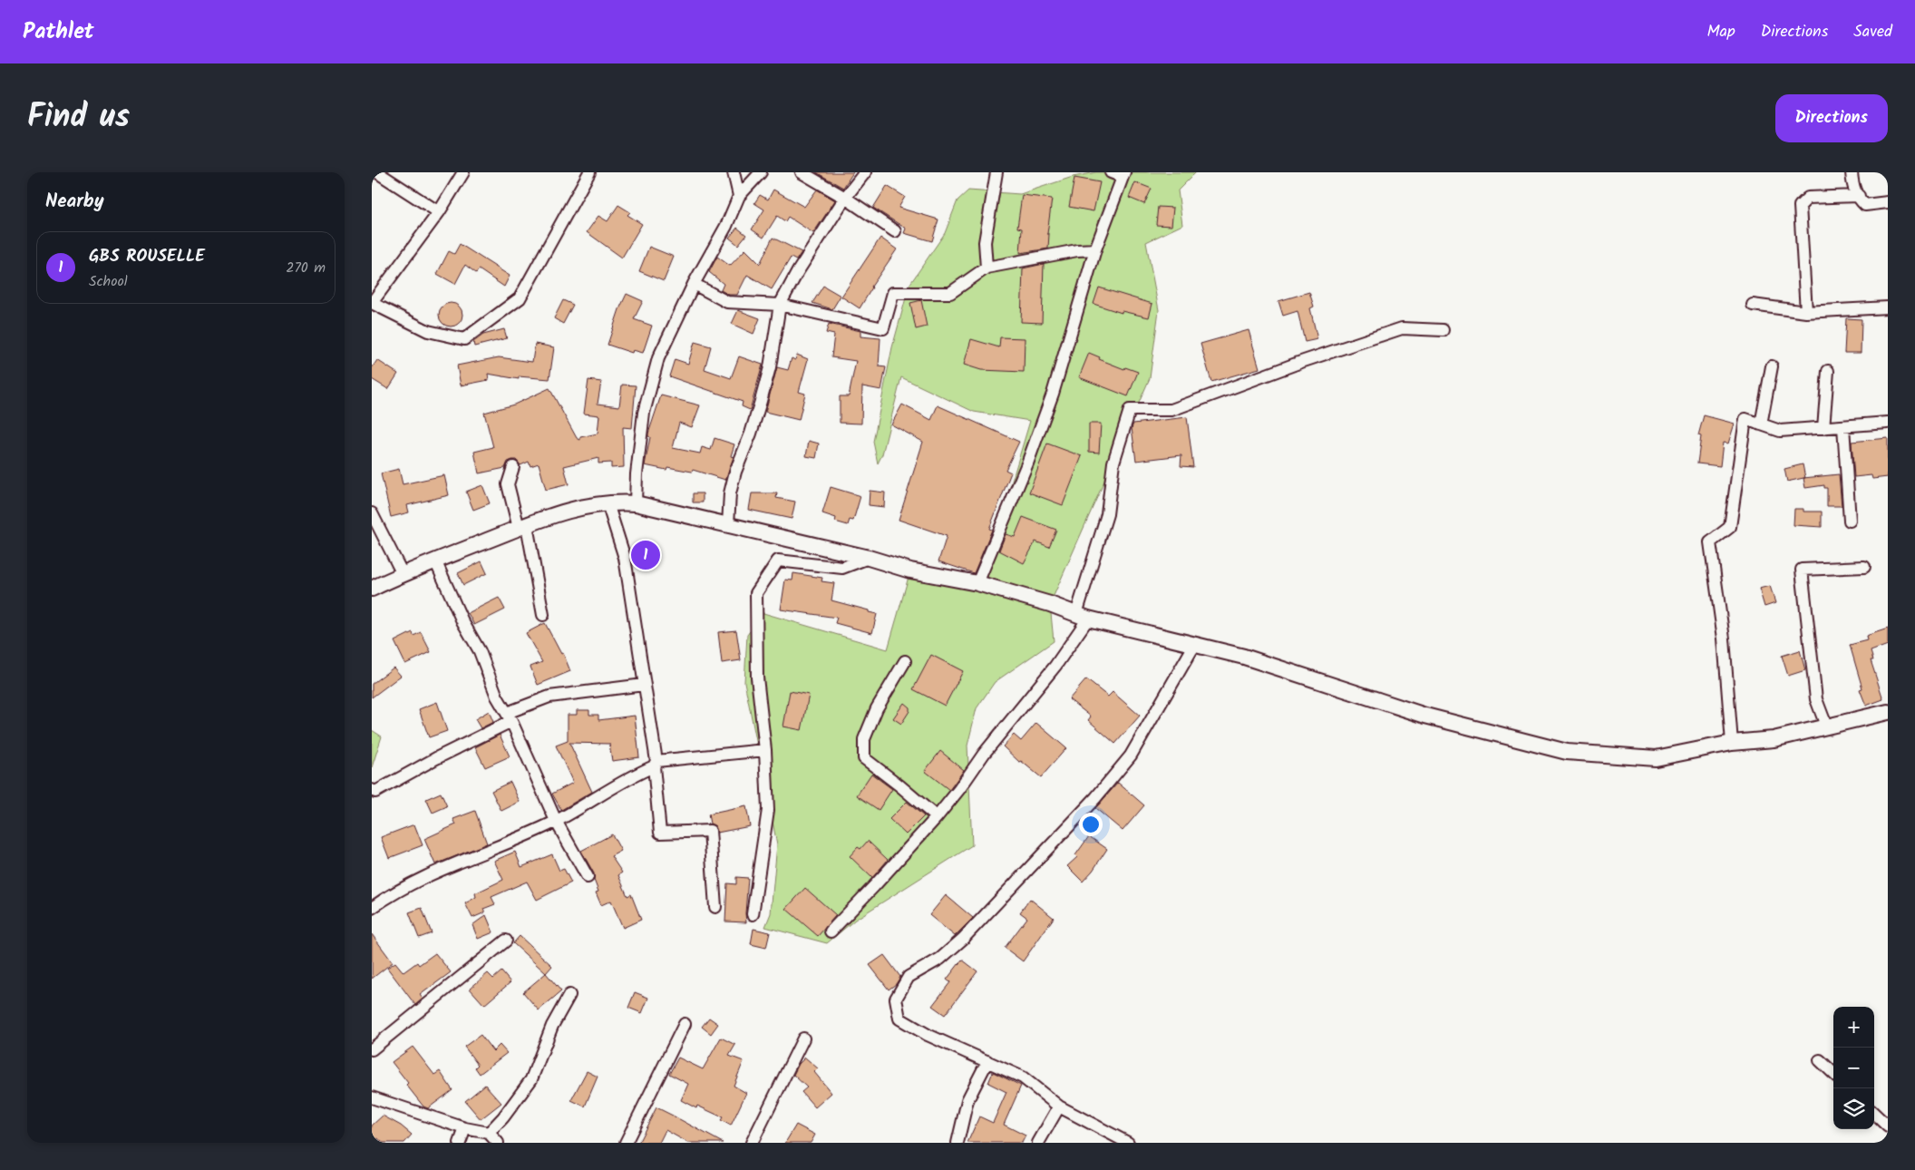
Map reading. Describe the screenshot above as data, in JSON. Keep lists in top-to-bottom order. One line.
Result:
{"page":{"header":"Pathlet","nav":["Map","Directions","Saved"],"title":"Find us","buttons":"Directions","heading":"Nearby","list":[{"mark":"1","name":"GBS ROUSELLE","note":"School","value":"270 m"}],"pins":"1","map_buttons":["+","−"]}}
